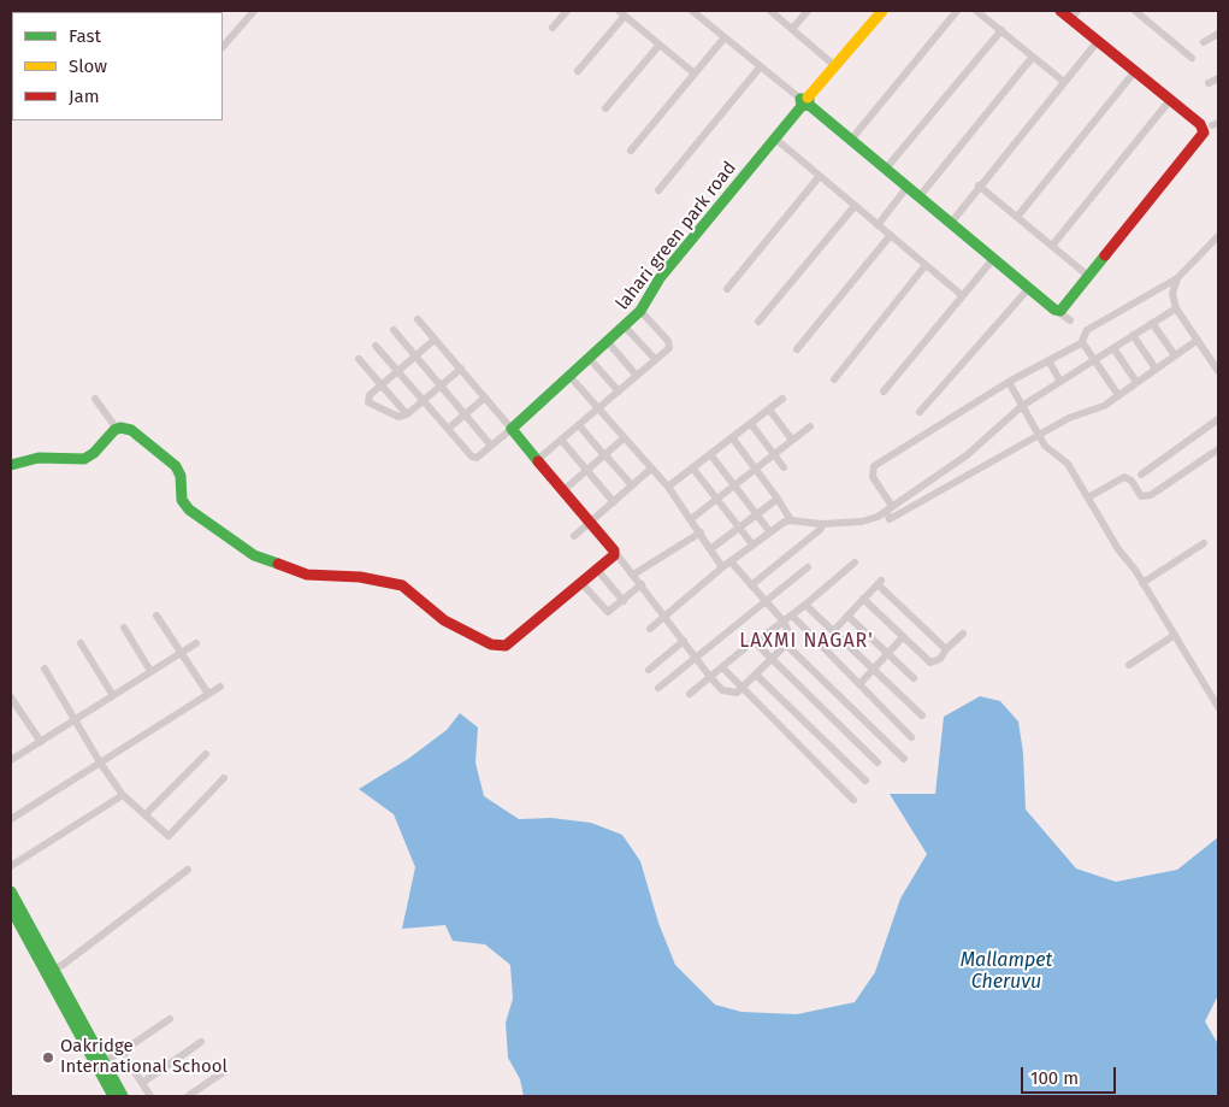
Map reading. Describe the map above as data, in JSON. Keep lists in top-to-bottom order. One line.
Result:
{"streets":{"street":["lahari green park road"]},"districts":["LAXMI NAGAR'"],"water":["Mallampet Cheruvu"],"places":["Oakridge International School"],"legend":["Fast","Slow","Jam"],"scale_bar":"100 m"}
